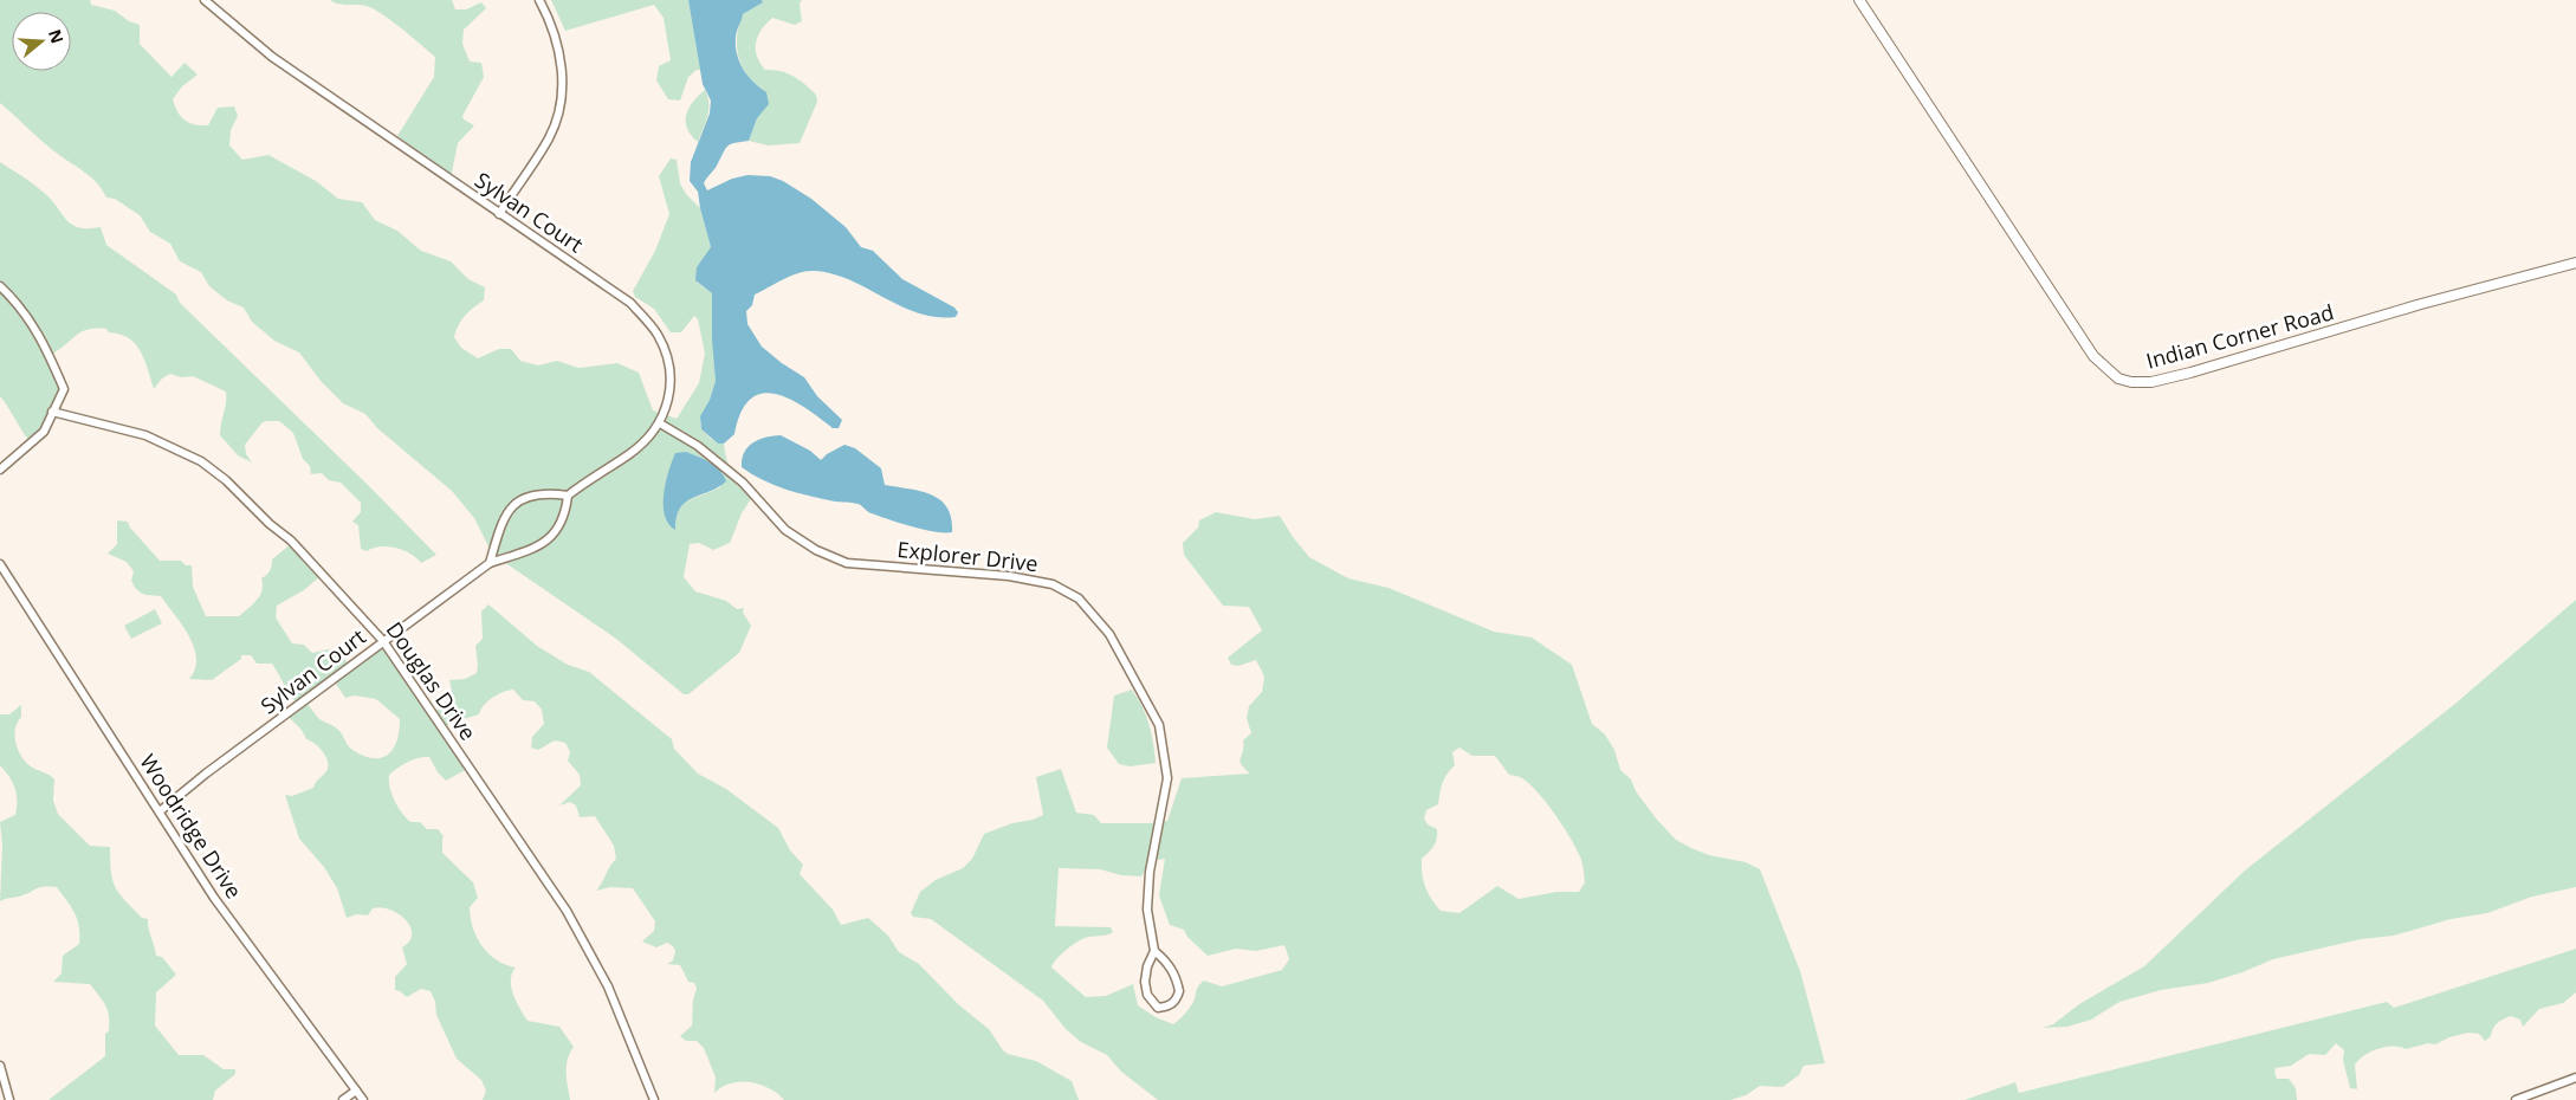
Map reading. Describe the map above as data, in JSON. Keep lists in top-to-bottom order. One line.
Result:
{"streets":{"street":["Sylvan Court","Indian Corner Road","Explorer Drive","Douglas Drive","Woodridge Drive"]},"crossings":[["Sylvan Court","Explorer Drive"],["Sylvan Court","Douglas Drive"],["Sylvan Court","Woodridge Drive"]],"north":"right"}
